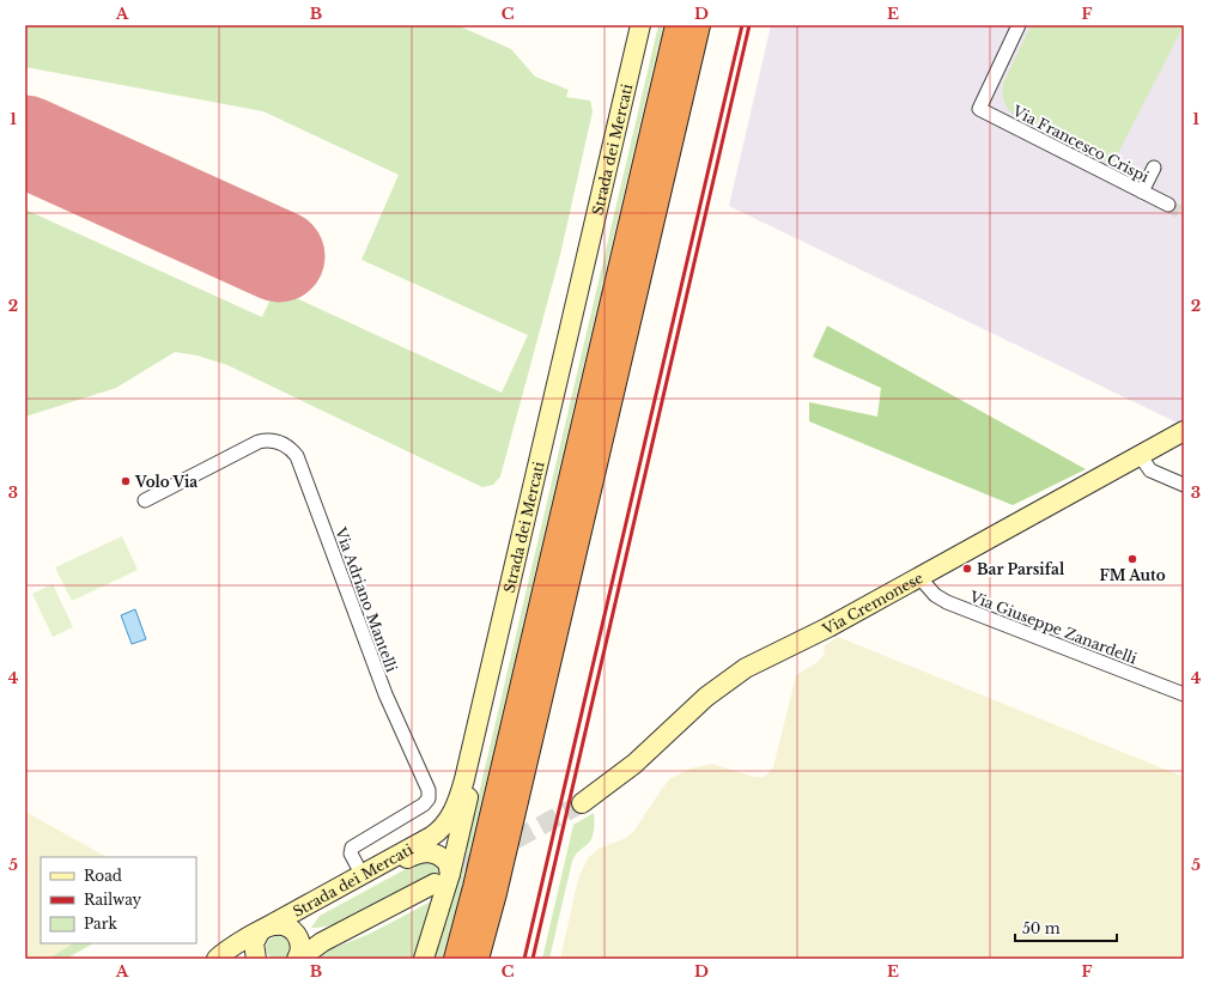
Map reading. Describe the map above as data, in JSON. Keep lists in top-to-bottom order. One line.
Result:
{"streets":{"street":["Via Francesco Crispi","Strada dei Mercati","Via Adriano Mantelli","Via Cremonese","Via Giuseppe Zanardelli"]},"crossings":[["Strada dei Mercati","Via Adriano Mantelli"],["Via Cremonese","Via Giuseppe Zanardelli"]],"places":["Volo Via","FM Auto","Bar Parsifal"],"legend":["Road","Railway","Park"],"scale_bar":"50 m","grid":{"columns":["A","B","C","D","E","F"],"rows":["1","2","3","4","5"]}}
